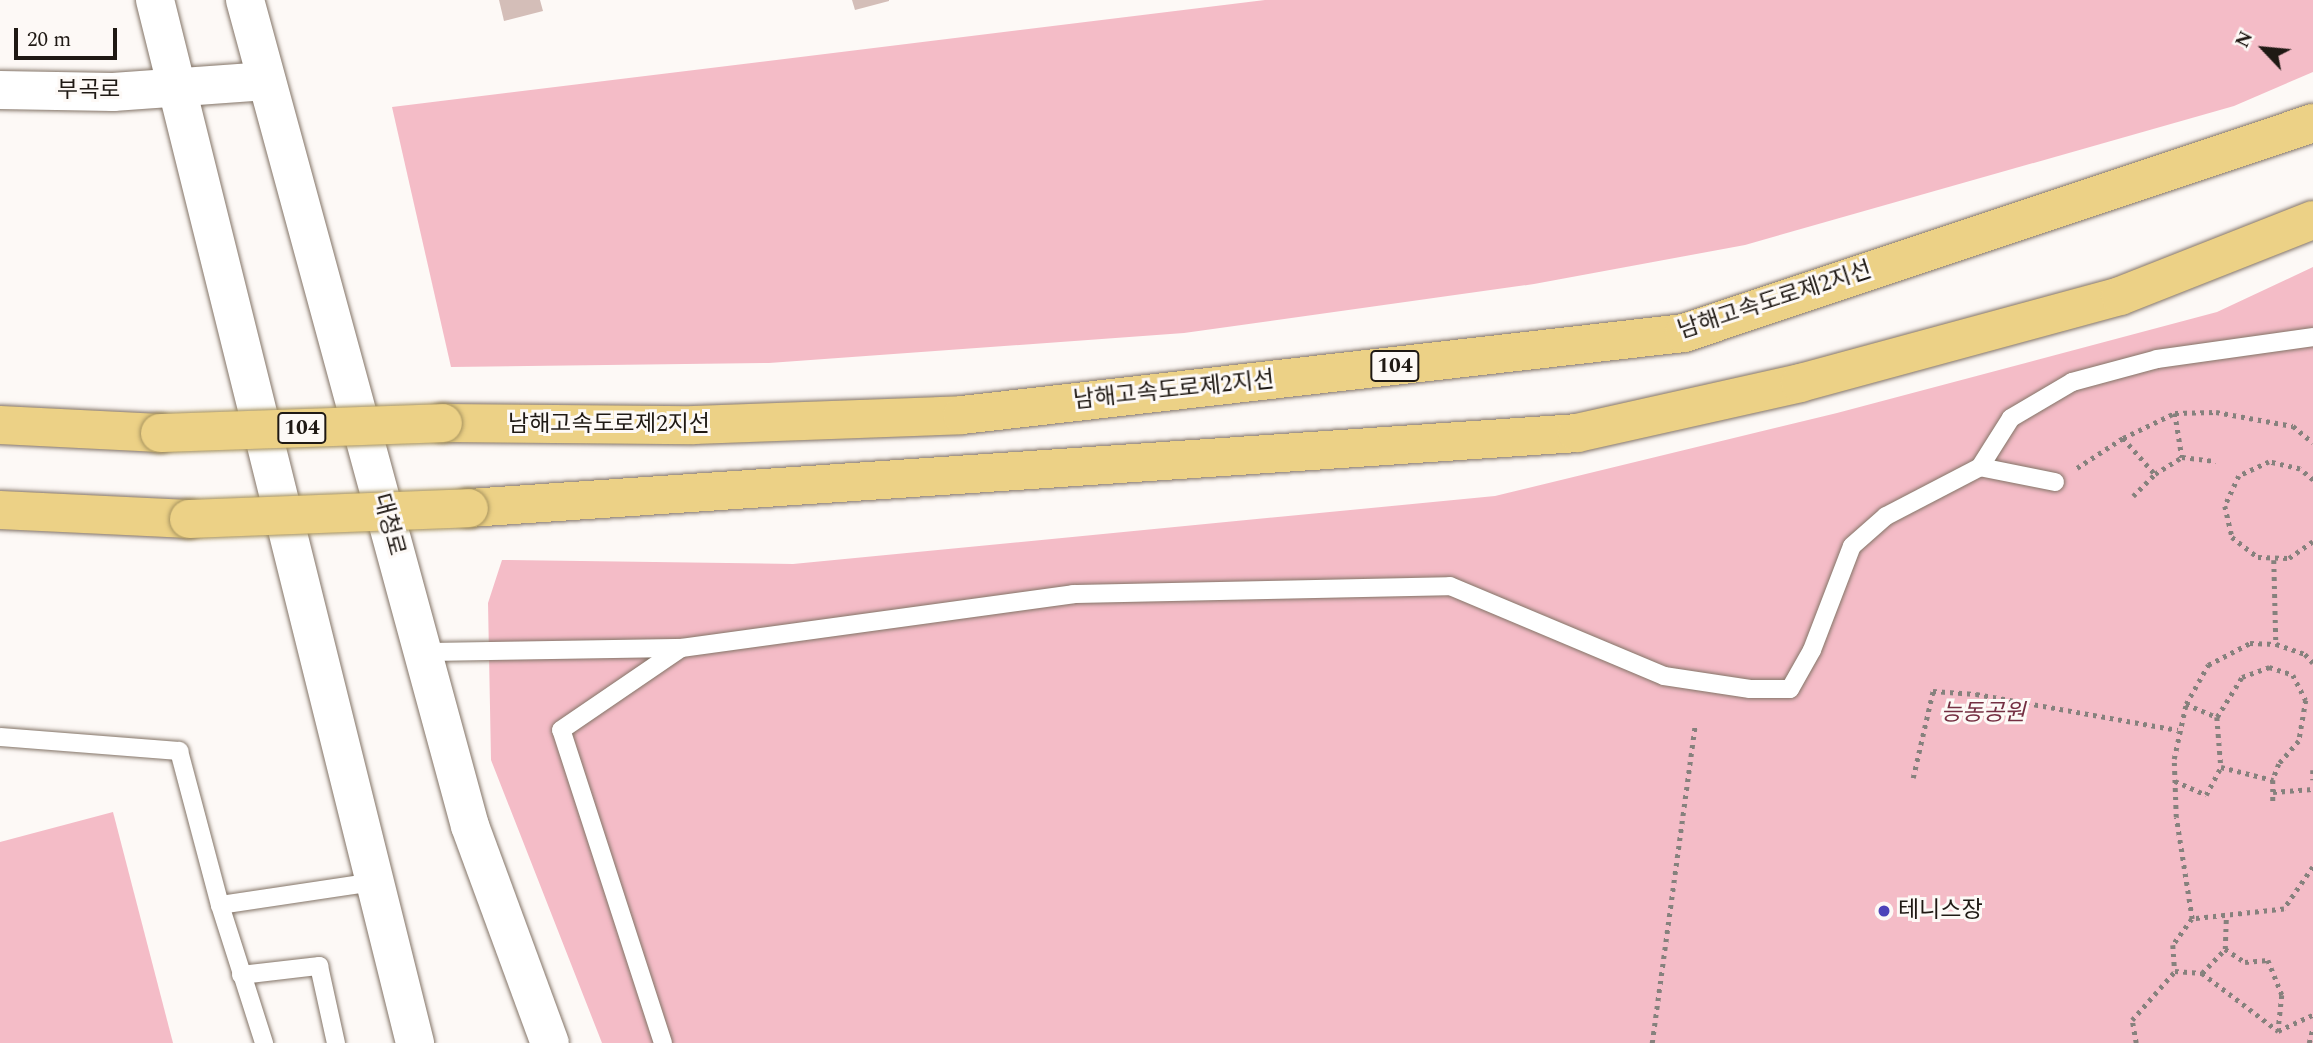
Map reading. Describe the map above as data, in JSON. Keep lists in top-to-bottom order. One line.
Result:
{"streets":{"highway":["남해고속도로제2지선","104"],"main road":["부곡로","대청로"]},"crossings":[["부곡로","대청로"]],"parks":["능동공원"],"places":["테니스장"],"scale_bar":"20 m","north":"top left"}
